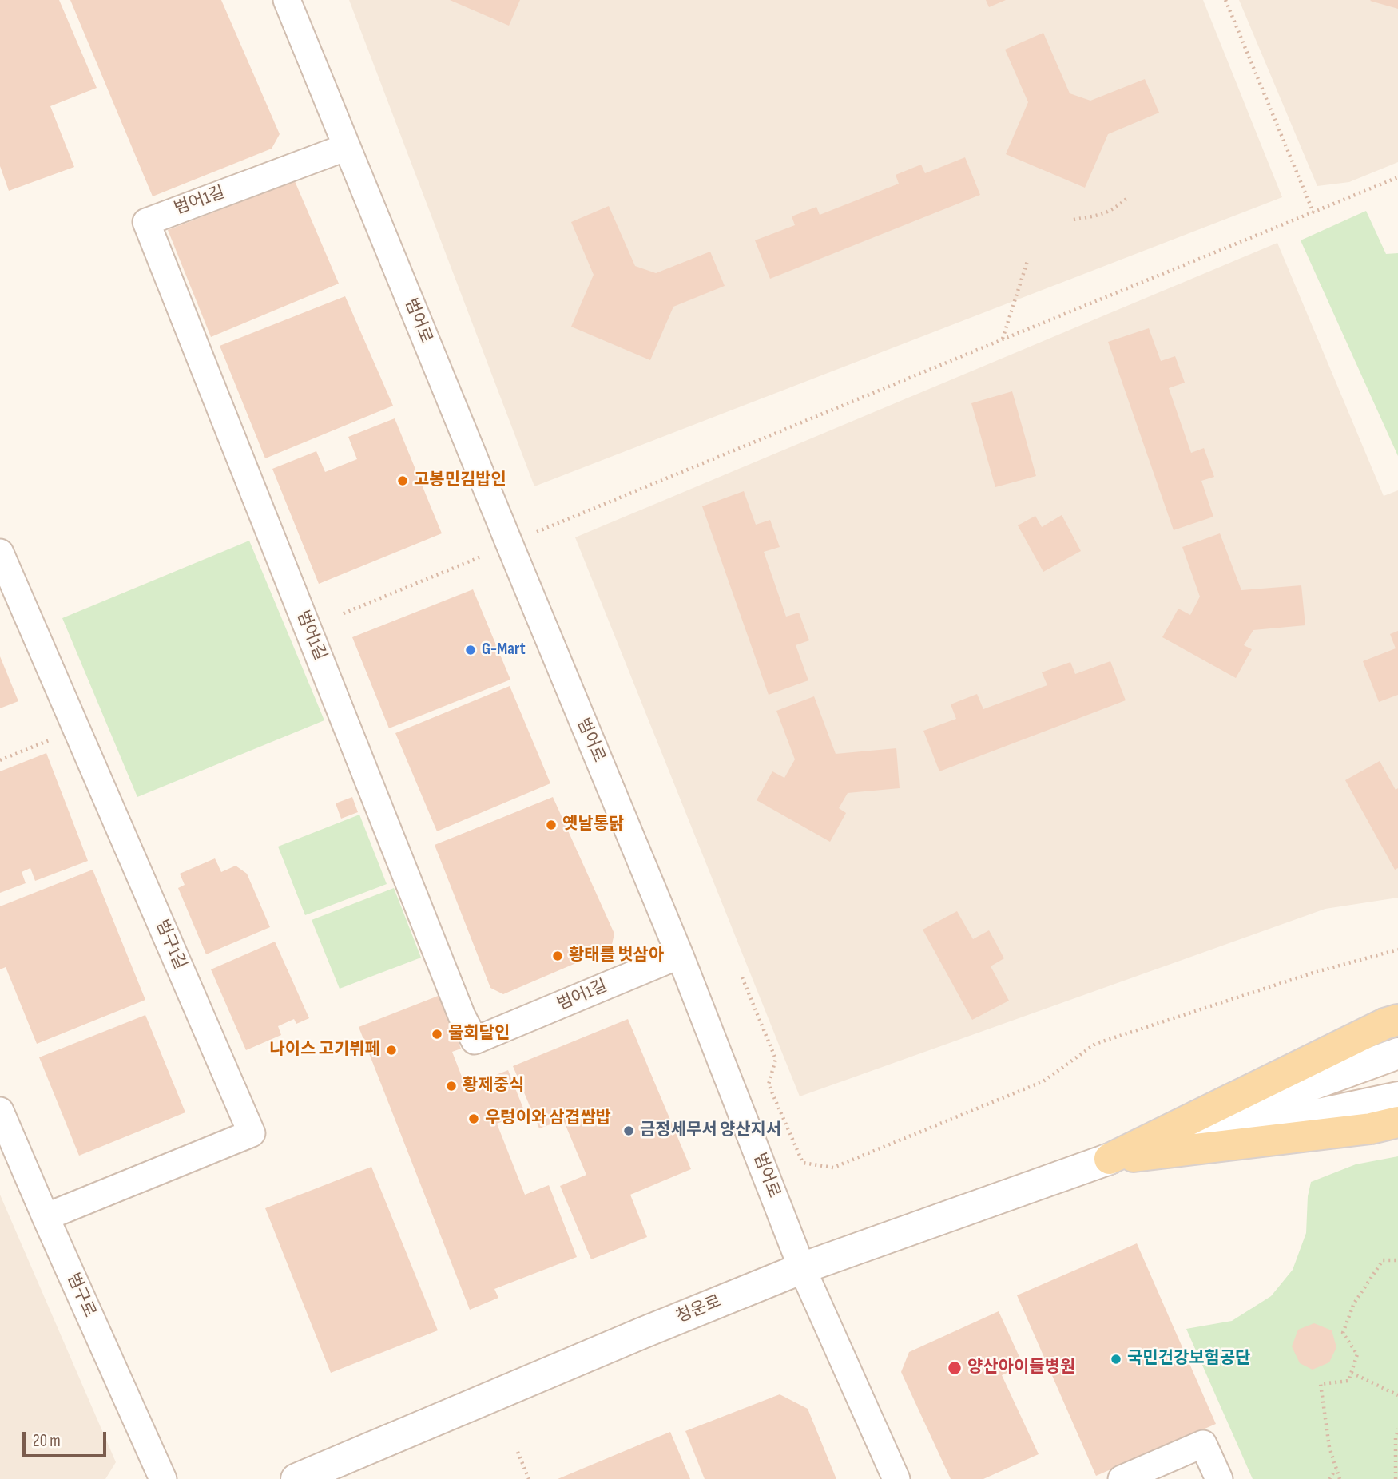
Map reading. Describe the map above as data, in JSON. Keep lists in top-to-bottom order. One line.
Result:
{"streets":{"street":["범어1길","범어로","범구1길","범구로","청운로"]},"crossings":[["범어1길","범어로"],["범어로","청운로"],["범구1길","범구로"]],"places":["고봉민김밥인","G-Mart","옛날통닭","황태를 벗삼아","물회달인","나이스 고기뷔페","황제중식","우렁이와 삼겹쌈밥","금정세무서 양산지서","국민건강보험공단","양산아이들병원"],"scale_bar":"20 m"}
